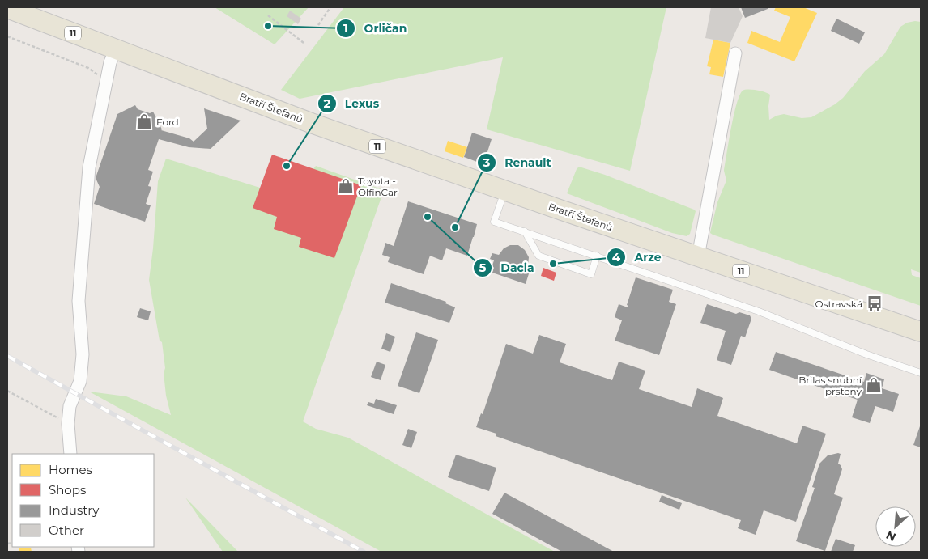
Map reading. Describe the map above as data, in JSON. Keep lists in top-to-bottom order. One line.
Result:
{"streets":{"main road":["11","Bratří Štefanů"]},"places":{"other":["Orličan","Lexus","Dacia","Renault","Arze"],"shop":["Ford","Toyota - OlfinCar","Brilas snubní prsteny"],"bus stop":["Ostravská"]},"legend":["Homes","Shops","Industry","Other"],"north":"bottom left"}
